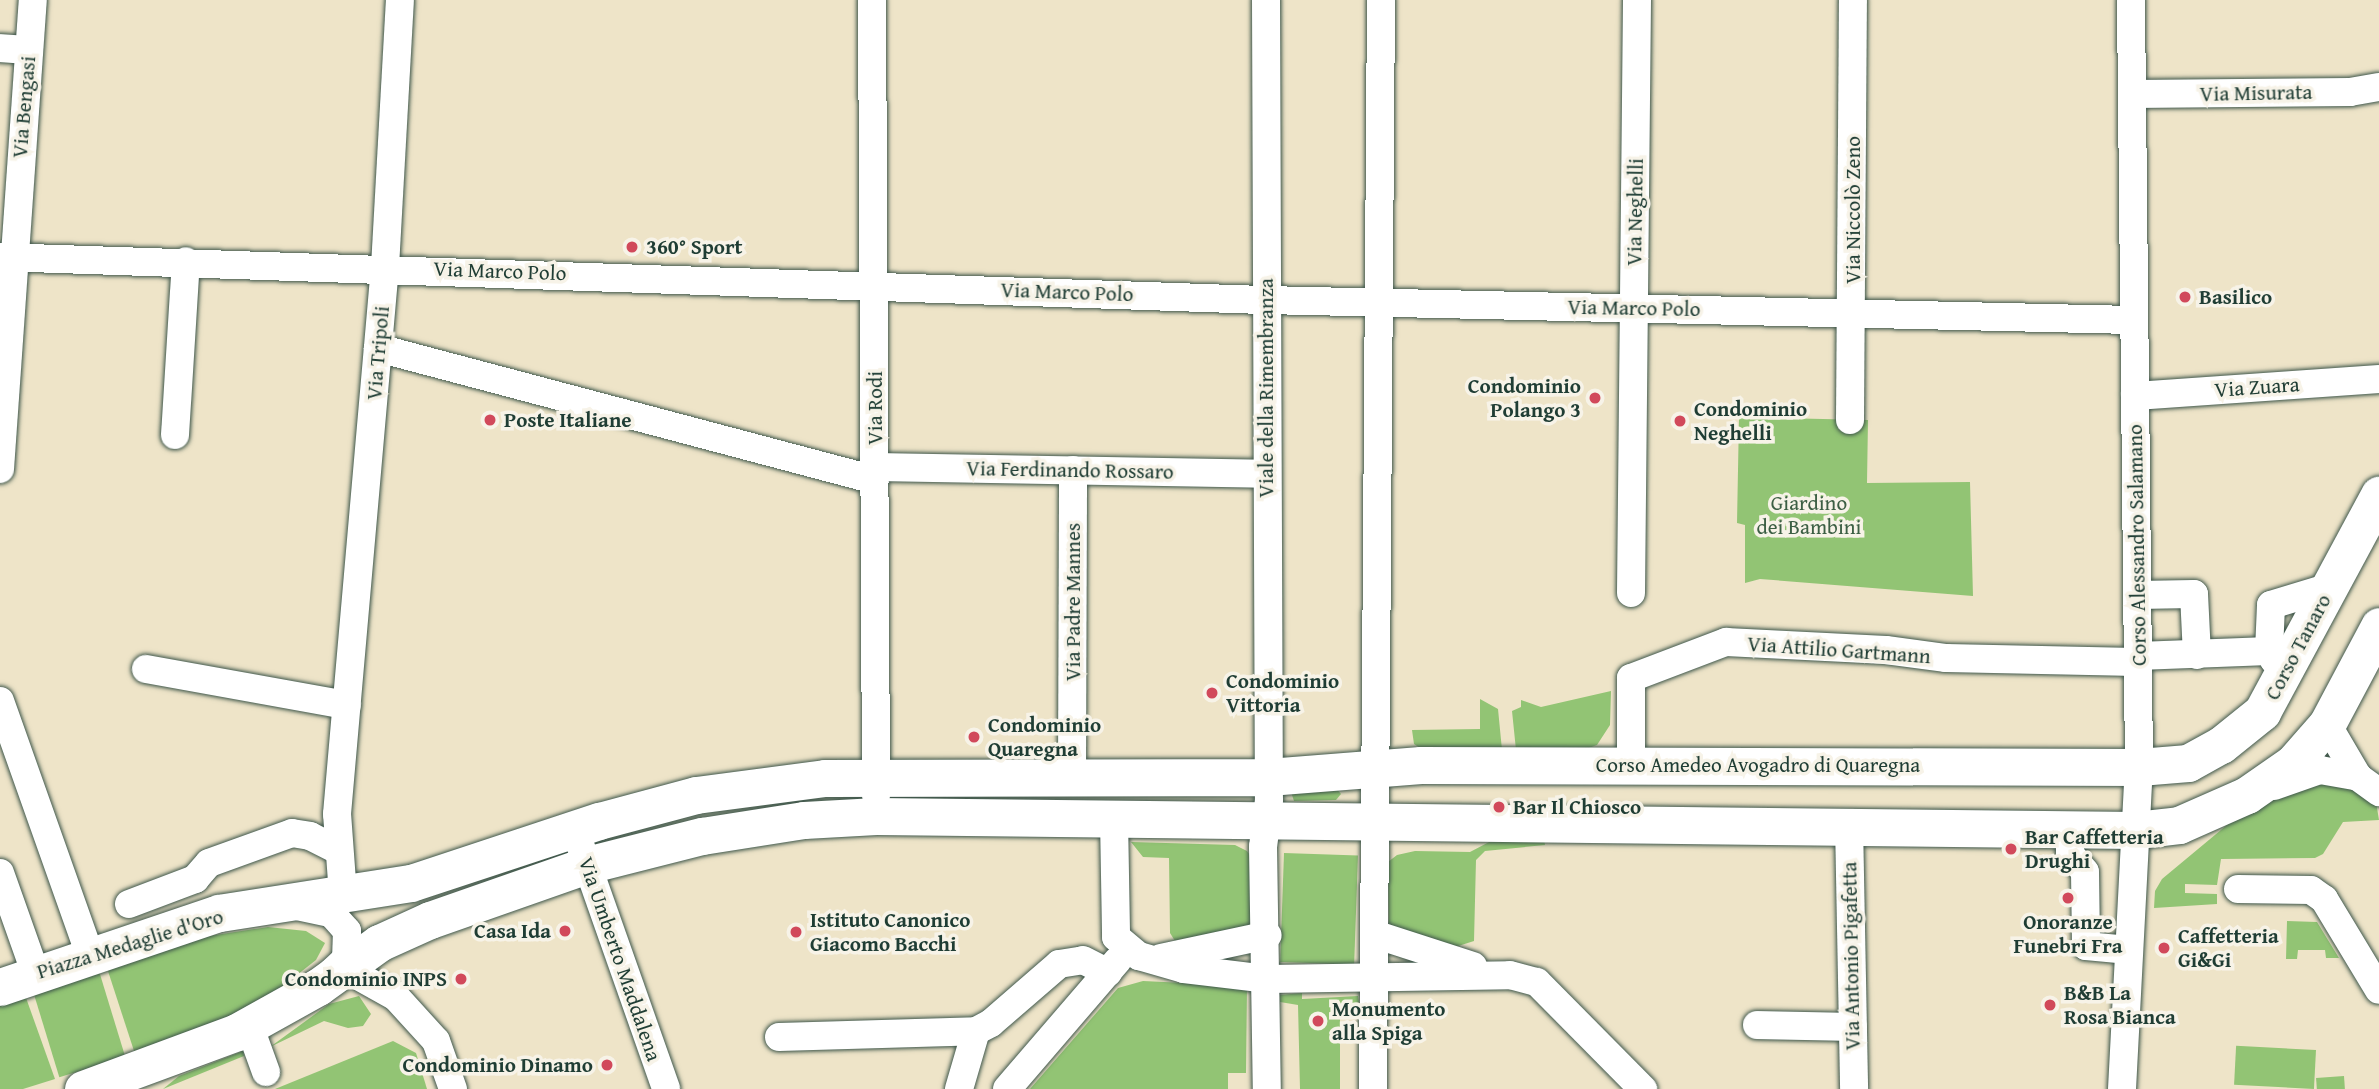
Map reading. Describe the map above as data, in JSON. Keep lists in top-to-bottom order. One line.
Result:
{"streets":{"main road":["Corso Tanaro","Corso Amedeo Avogadro di Quaregna","Piazza Medaglie d'Oro"],"street":["Via Misurata","Via Bengasi","Via Niccolò Zeno","Via Neghelli","Via Marco Polo","Via Tripoli","Via Zuara","Viale della Rimembranza","Via Rodi","Via Ferdinando Rossaro","Corso Alessandro Salamano","Via Padre Mannes","Via Attilio Gartmann","Via Antonio Pigafetta","Via Umberto Maddalena"]},"crossings":[["Via Misurata","Corso Alessandro Salamano"],["Via Bengasi","Via Marco Polo"],["Via Niccolò Zeno","Via Marco Polo"],["Via Neghelli","Via Marco Polo"],["Via Marco Polo","Via Tripoli"],["Via Marco Polo","Viale della Rimembranza"],["Via Marco Polo","Via Rodi"],["Via Marco Polo","Corso Alessandro Salamano"],["Via Tripoli","Via Ferdinando Rossaro"],["Via Zuara","Corso Alessandro Salamano"],["Viale della Rimembranza","Via Ferdinando Rossaro"],["Viale della Rimembranza","Corso Amedeo Avogadro di Quaregna"],["Via Rodi","Via Ferdinando Rossaro"],["Via Ferdinando Rossaro","Via Padre Mannes"],["Corso Alessandro Salamano","Corso Tanaro"],["Corso Alessandro Salamano","Via Attilio Gartmann"],["Corso Alessandro Salamano","Corso Amedeo Avogadro di Quaregna"],["Via Padre Mannes","Corso Amedeo Avogadro di Quaregna"],["Corso Tanaro","Corso Amedeo Avogadro di Quaregna"],["Via Attilio Gartmann","Corso Amedeo Avogadro di Quaregna"]],"parks":["Giardino dei Bambini"],"places":["360° Sport","Basilico","Condominio Polango 3","Poste Italiane","Condominio Neghelli","Condominio Vittoria","Condominio Quaregna","Bar Il Chiosco","Bar Caffetteria Drughi","Onoranze Funebri Fra","Casa Ida","Istituto Canonico Giacomo Bacchi","Caffetteria Gi&Gi","Condominio INPS","B&B La Rosa Bianca","Monumento alla Spiga","Condominio Dinamo"]}
